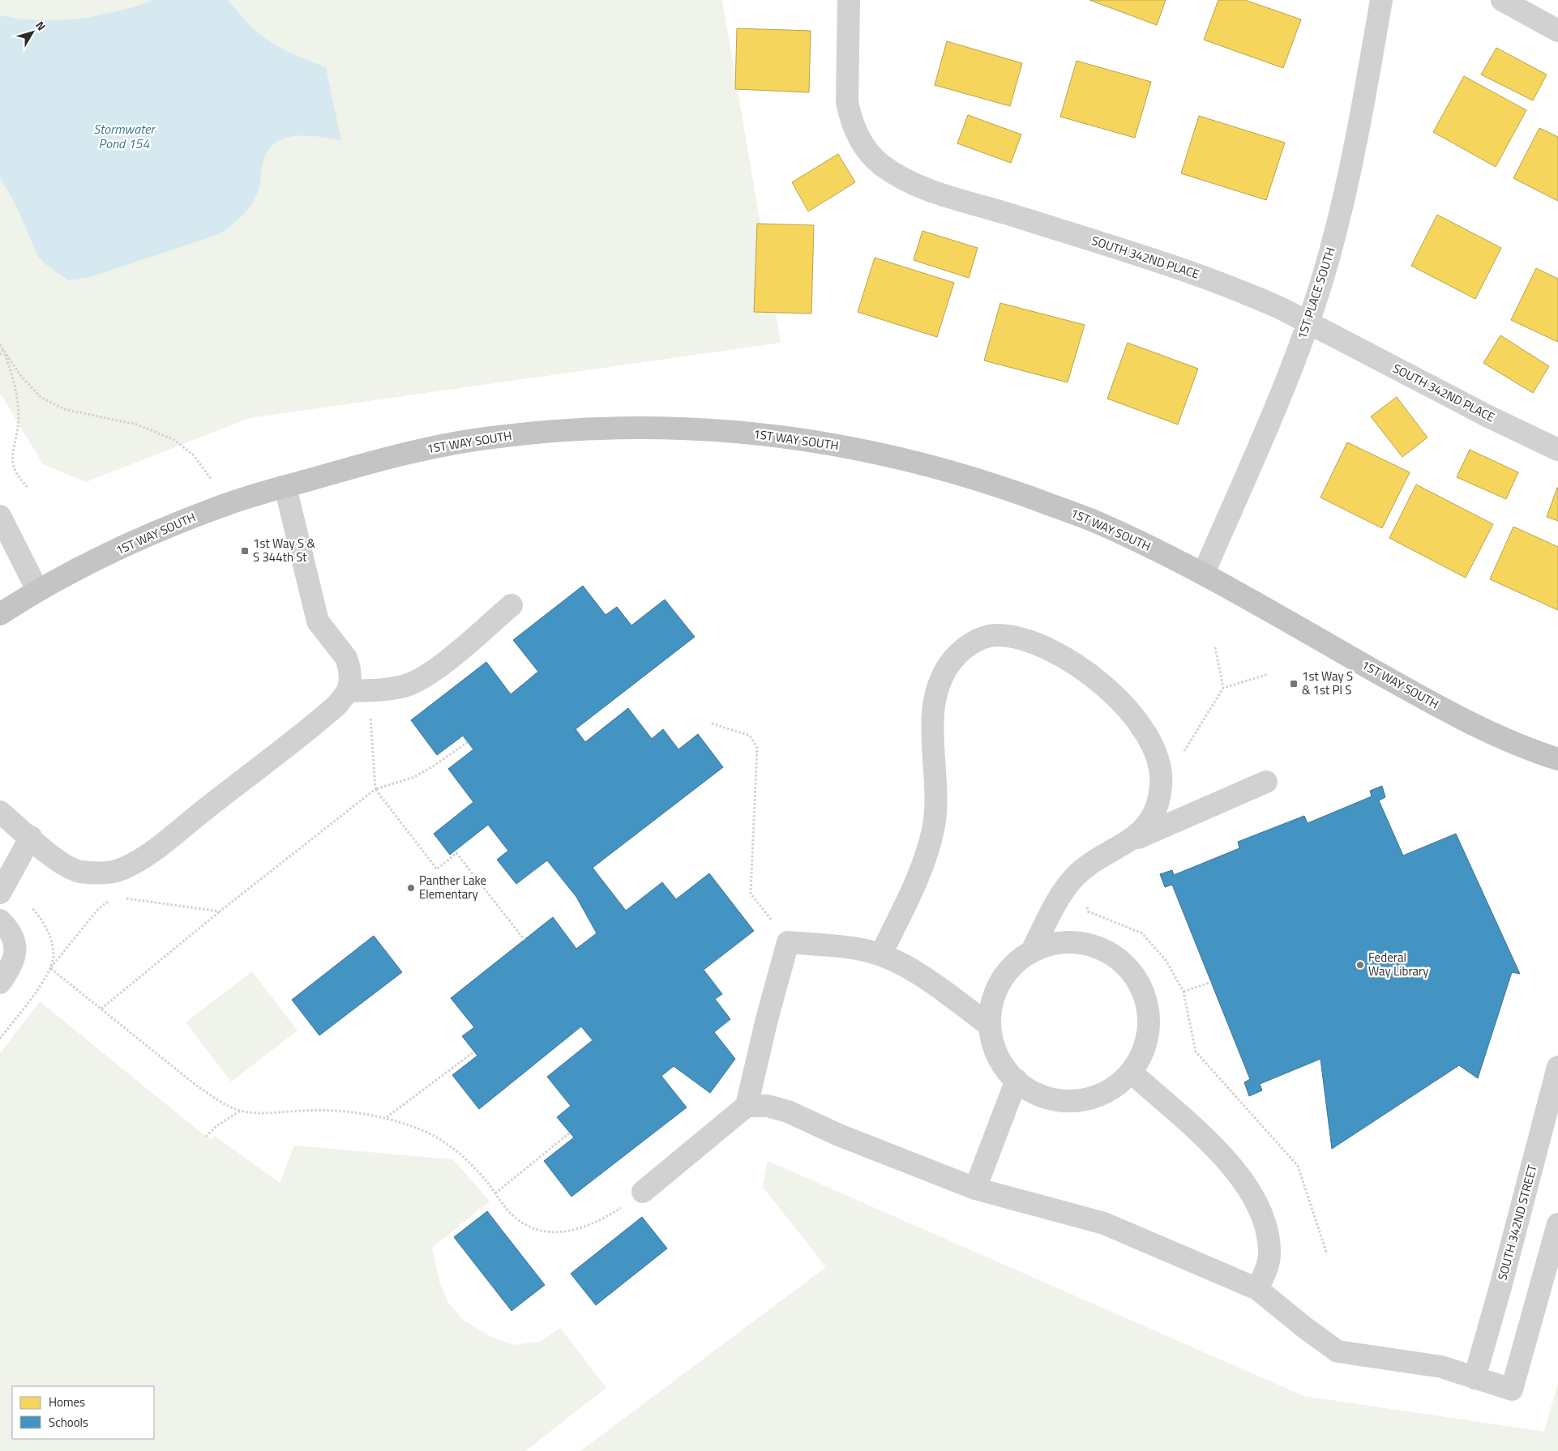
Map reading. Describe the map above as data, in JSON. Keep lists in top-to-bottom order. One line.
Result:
{"streets":{"main road":["1ST WAY SOUTH"],"street":["SOUTH 342ND PLACE","1ST PLACE SOUTH","SOUTH 342ND STREET"]},"crossings":[["SOUTH 342ND PLACE","1ST PLACE SOUTH"],["1ST PLACE SOUTH","1ST WAY SOUTH"]],"water":["Stormwater Pond 154"],"places":{"transit":["1st Way S & S 344th St","1st Way S & 1st Pl S"],"other":["Panther Lake Elementary","Federal Way Library"]},"legend":["Homes","Schools"],"north":"top right"}
